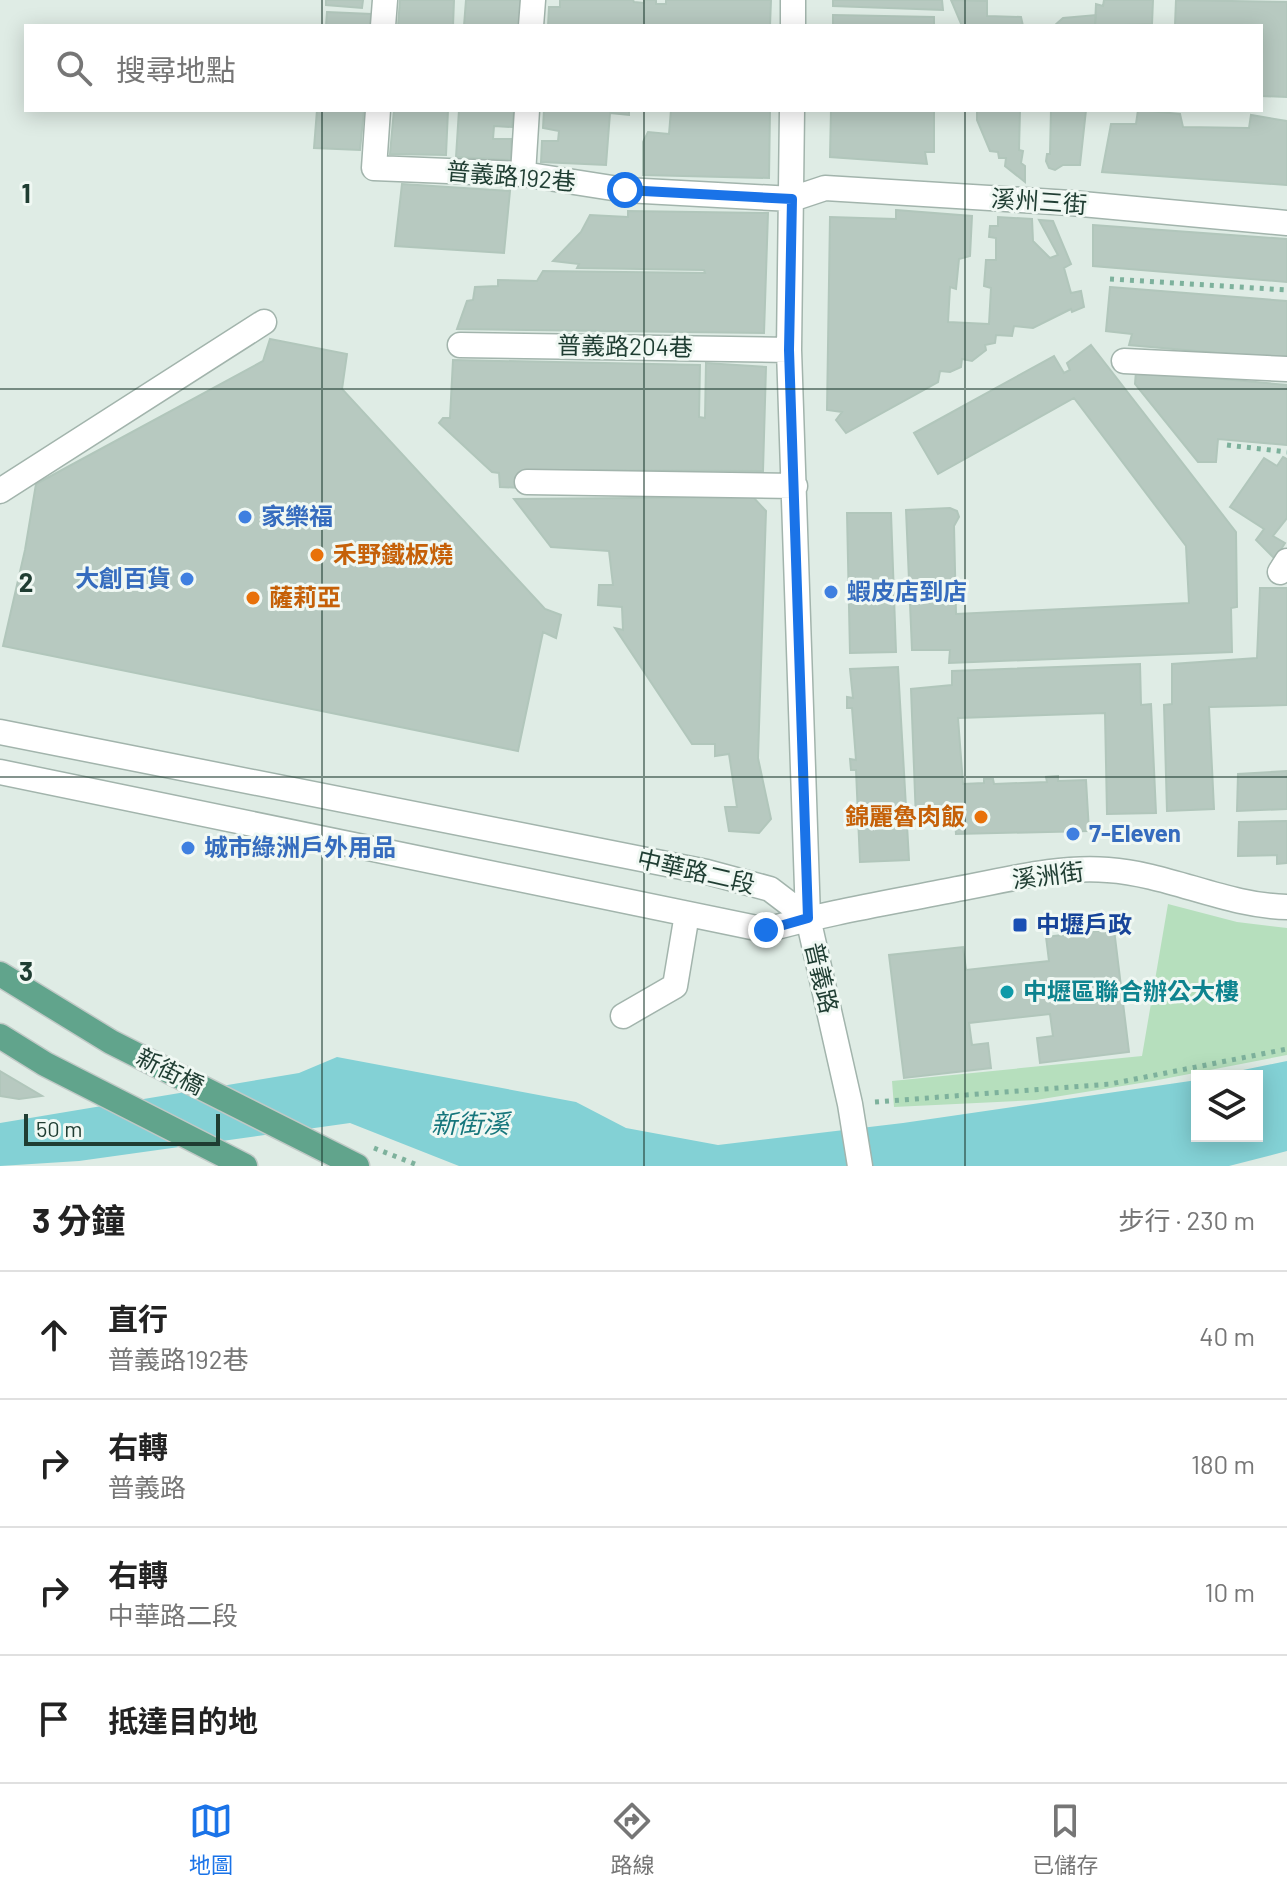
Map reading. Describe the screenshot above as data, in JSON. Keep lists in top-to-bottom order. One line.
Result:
{"streets":{"main road":["新街橋"],"street":["普義路192巷","溪州三街","普義路204巷","中華路二段","溪洲街","普義路"]},"crossings":[["普義路192巷","溪州三街"],["普義路192巷","普義路"],["溪州三街","普義路"],["普義路204巷","普義路"],["中華路二段","溪洲街"],["中華路二段","普義路"],["溪洲街","普義路"]],"water":["新街溪"],"places":{"other":["家樂福","禾野鐵板燒","大創百貨","蝦皮店到店","薩莉亞","錦麗魯肉飯","7-Eleven","城市綠洲戶外用品","中壢區聯合辦公大樓"],"transit":["中壢戶政"]},"scale_bar":"50 m","page":{"search":"搜尋地點","scale":"50 m","heading":["3 分鐘","步行 · 230 m"],"list":[["直行","普義路192巷","40 m"],["右轉","普義路","180 m"],["右轉","中華路二段","10 m"],"抵達目的地"],"nav":["地圖","路線","已儲存"]},"grid":{"rows":["1","2","3"]}}
